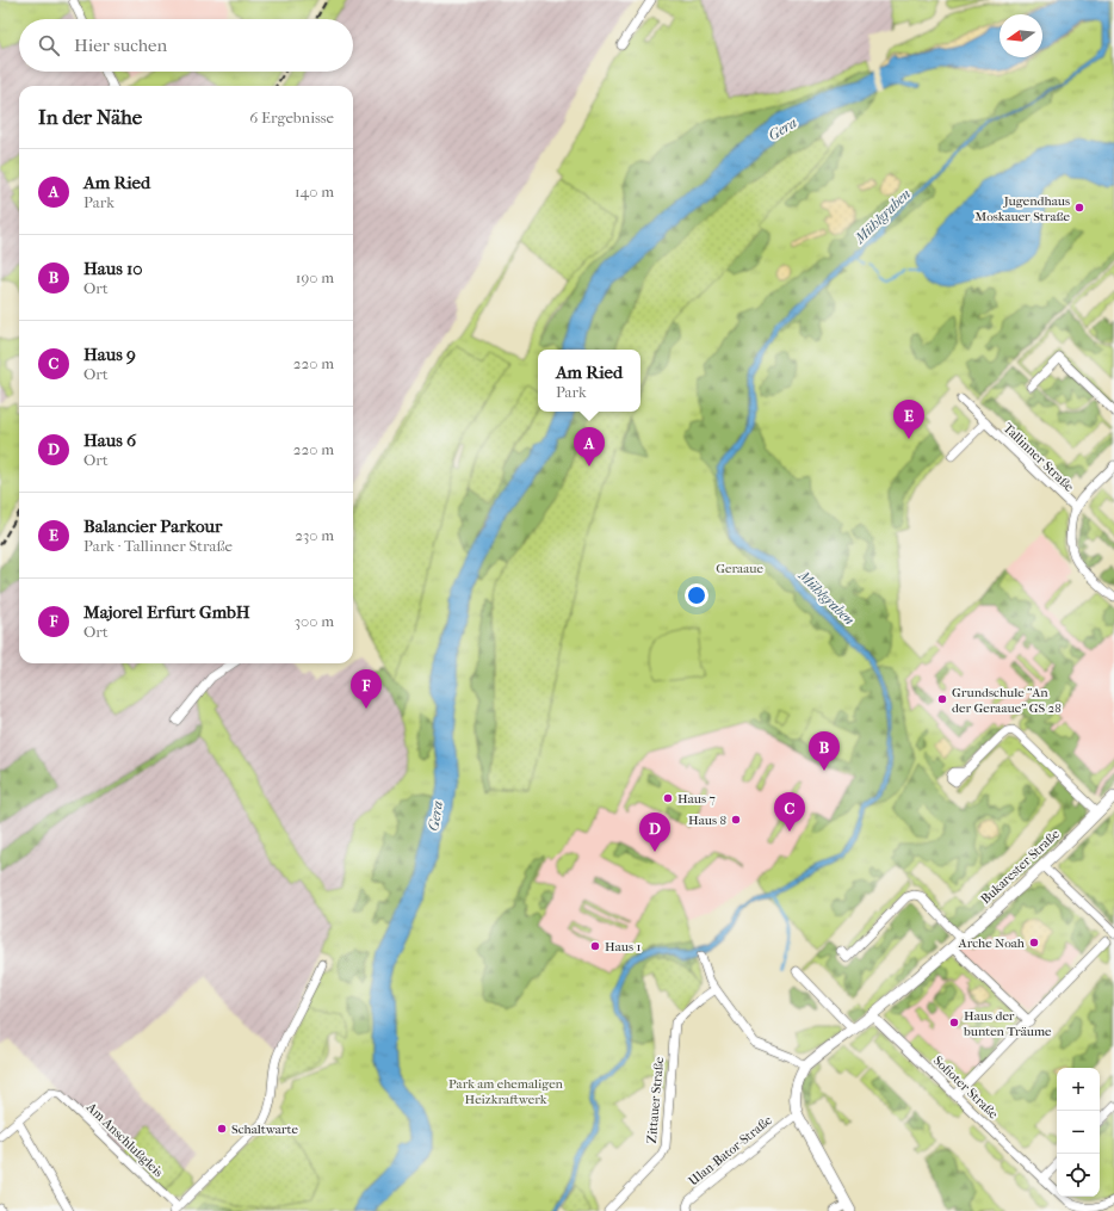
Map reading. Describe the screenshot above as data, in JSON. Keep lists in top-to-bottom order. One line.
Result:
{"streets":{"street":["Tallinner Straße","Bukarester Straße","Sofioter Straße","Zittauer Straße","Am Anschlußgleis","Ulan-Bator-Straße"]},"crossings":[["Bukarester Straße","Sofioter Straße"]],"water":["Gera","Mühlgraben"],"parks":["Geraaue","Park am ehemaligen Heizkraftwerk"],"places":["Jugendhaus Moskauer Straße","Grundschule \"An der Geraaue\" GS 28","Haus 7","Haus 8","Arche Noah","Haus 1","Haus der bunten Träume","Schaltwarte"],"north":"left","page":{"search":"Hier suchen","heading":["In der Nähe","6 Ergebnisse"],"list":[{"mark":"A","name":"Am Ried","note":"Park","value":"140 m"},{"mark":"B","name":"Haus 10","note":"Ort","value":"190 m"},{"mark":"C","name":"Haus 9","note":"Ort","value":"220 m"},{"mark":"D","name":"Haus 6","note":"Ort","value":"220 m"},{"mark":"E","name":"Balancier Parkour","note":"Park · Tallinner Straße","value":"230 m"},{"mark":"F","name":"Majorel Erfurt GmbH","note":"Ort","value":"300 m"}],"popup":["Am Ried","Park"],"pins":["E","A","F","B","C","D"],"map_buttons":["+","−"]}}
